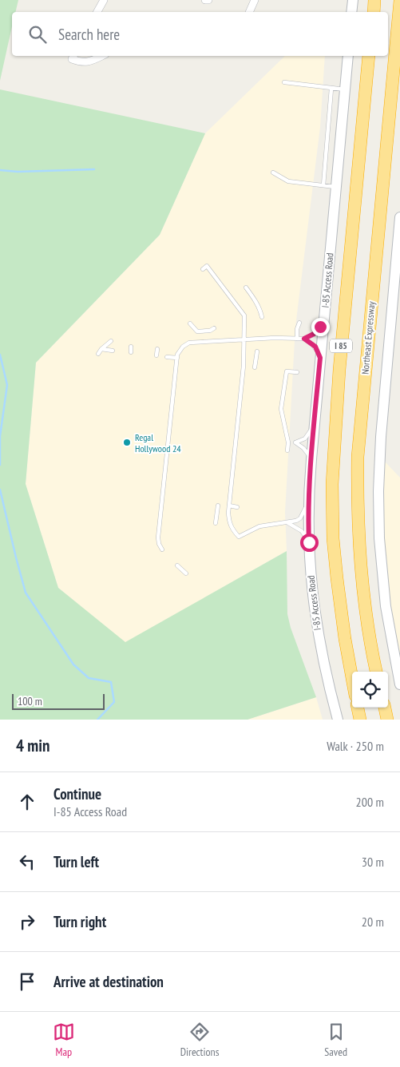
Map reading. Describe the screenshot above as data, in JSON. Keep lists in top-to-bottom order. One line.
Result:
{"streets":{"highway":["Northeast Expressway","I 85"],"main road":["I-85 Access Road"]},"places":["Regal Hollywood 24"],"scale_bar":"100 m","page":{"search":"Search here","scale":"100 m","heading":["4 min","Walk · 250 m"],"list":[["Continue","I-85 Access Road","200 m"],["Turn left","30 m"],["Turn right","20 m"],"Arrive at destination"],"nav":["Map","Directions","Saved"]}}
